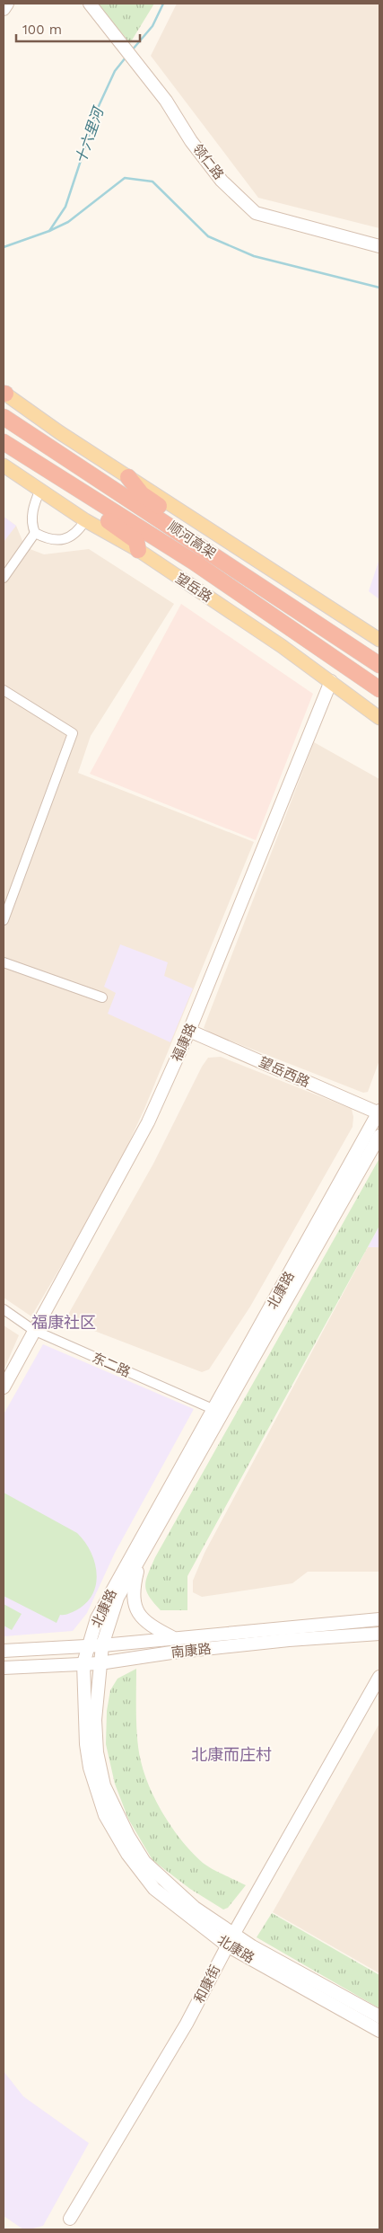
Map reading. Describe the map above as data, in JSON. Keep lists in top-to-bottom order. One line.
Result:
{"streets":{"highway":["顺河高架"],"main road":["望岳路"],"street":["领仁路","福康路","望岳西路","北康路","东二路","南康路","和康街"]},"crossings":[["望岳路","福康路"],["福康路","望岳西路"],["福康路","东二路"],["望岳西路","北康路"],["北康路","东二路"],["北康路","南康路"],["北康路","和康街"]],"districts":["福康社区","北康而庄村"],"water":["十六里河"],"scale_bar":"100 m"}
